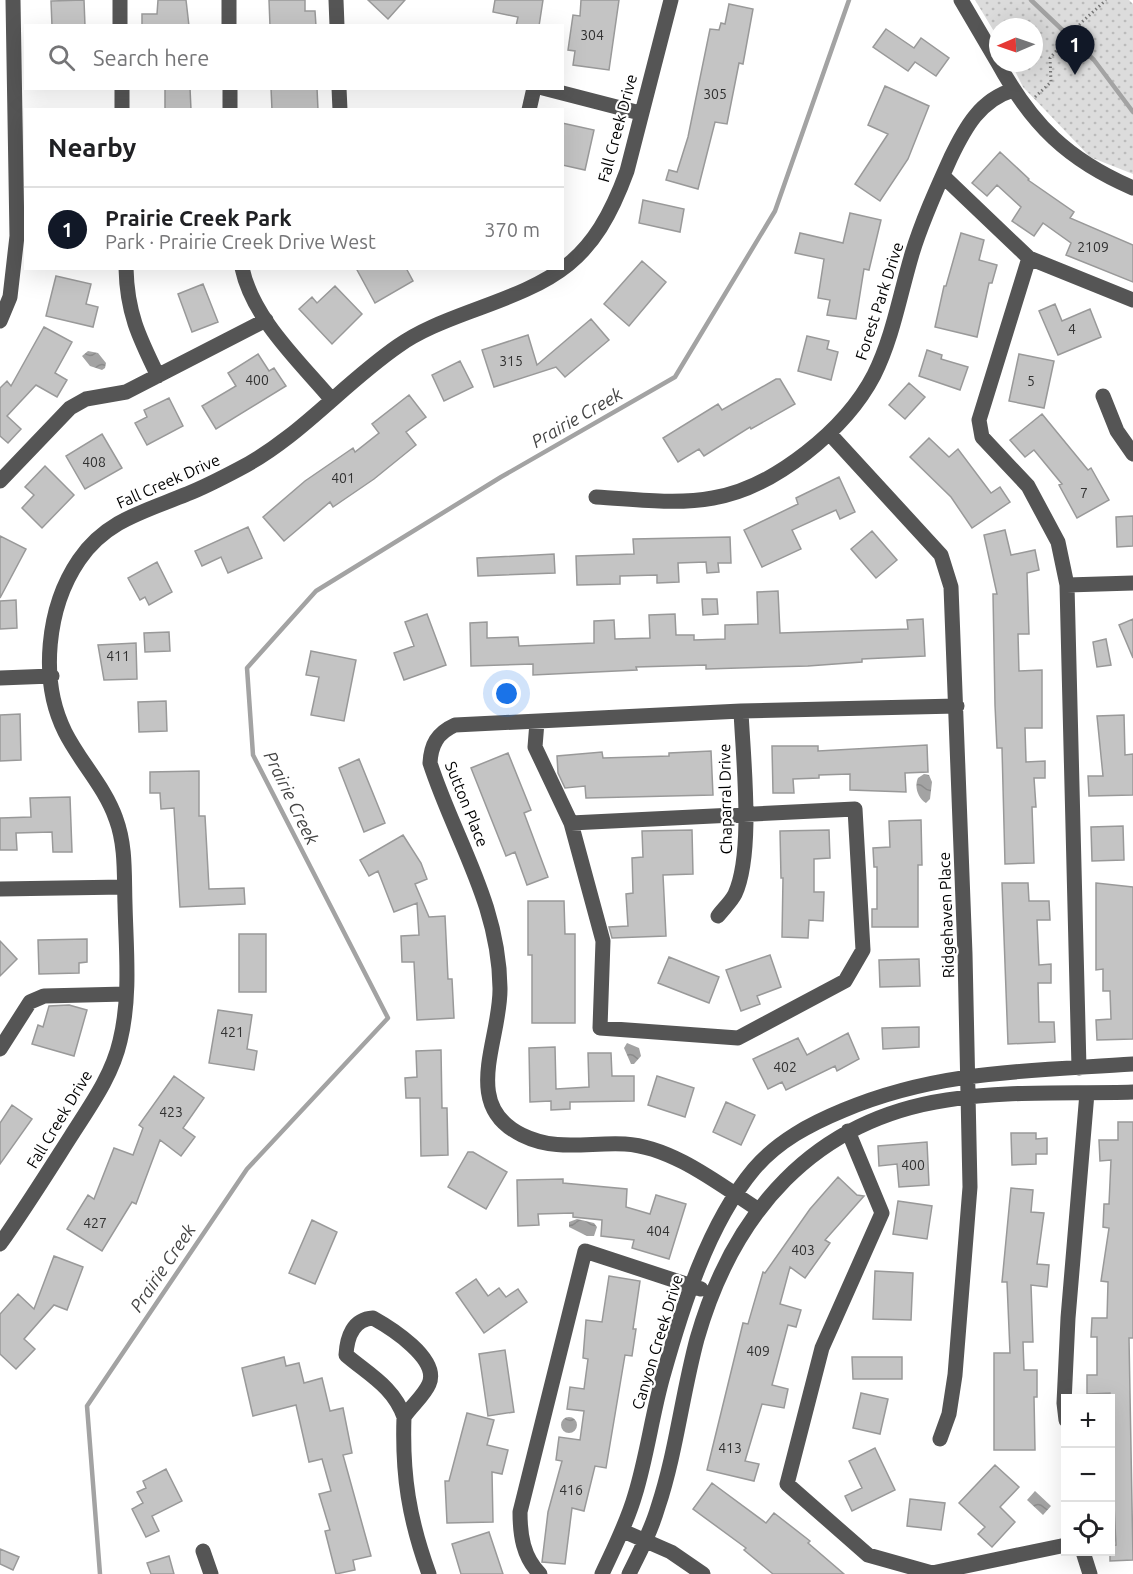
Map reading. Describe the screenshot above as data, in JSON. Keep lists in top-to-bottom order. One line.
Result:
{"streets":{"street":["Fall Creek Drive","Forest Park Drive","Chaparral Drive","Sutton Place","Ridgehaven Place","Canyon Creek Drive"]},"crossings":[["Forest Park Drive","Ridgehaven Place"],["Chaparral Drive","Sutton Place"],["Sutton Place","Ridgehaven Place"],["Sutton Place","Canyon Creek Drive"],["Ridgehaven Place","Canyon Creek Drive"]],"water":["Prairie Creek"],"house_numbers":["304","305","2109","4","315","400","5","408","401","7","411","421","402","423","400","427","404","403","409","413","416"],"north":"left","page":{"search":"Search here","pins":"1","heading":"Nearby","list":[{"mark":"1","name":"Prairie Creek Park","note":"Park · Prairie Creek Drive West","value":"370 m"}],"map_buttons":["+","−"]}}
